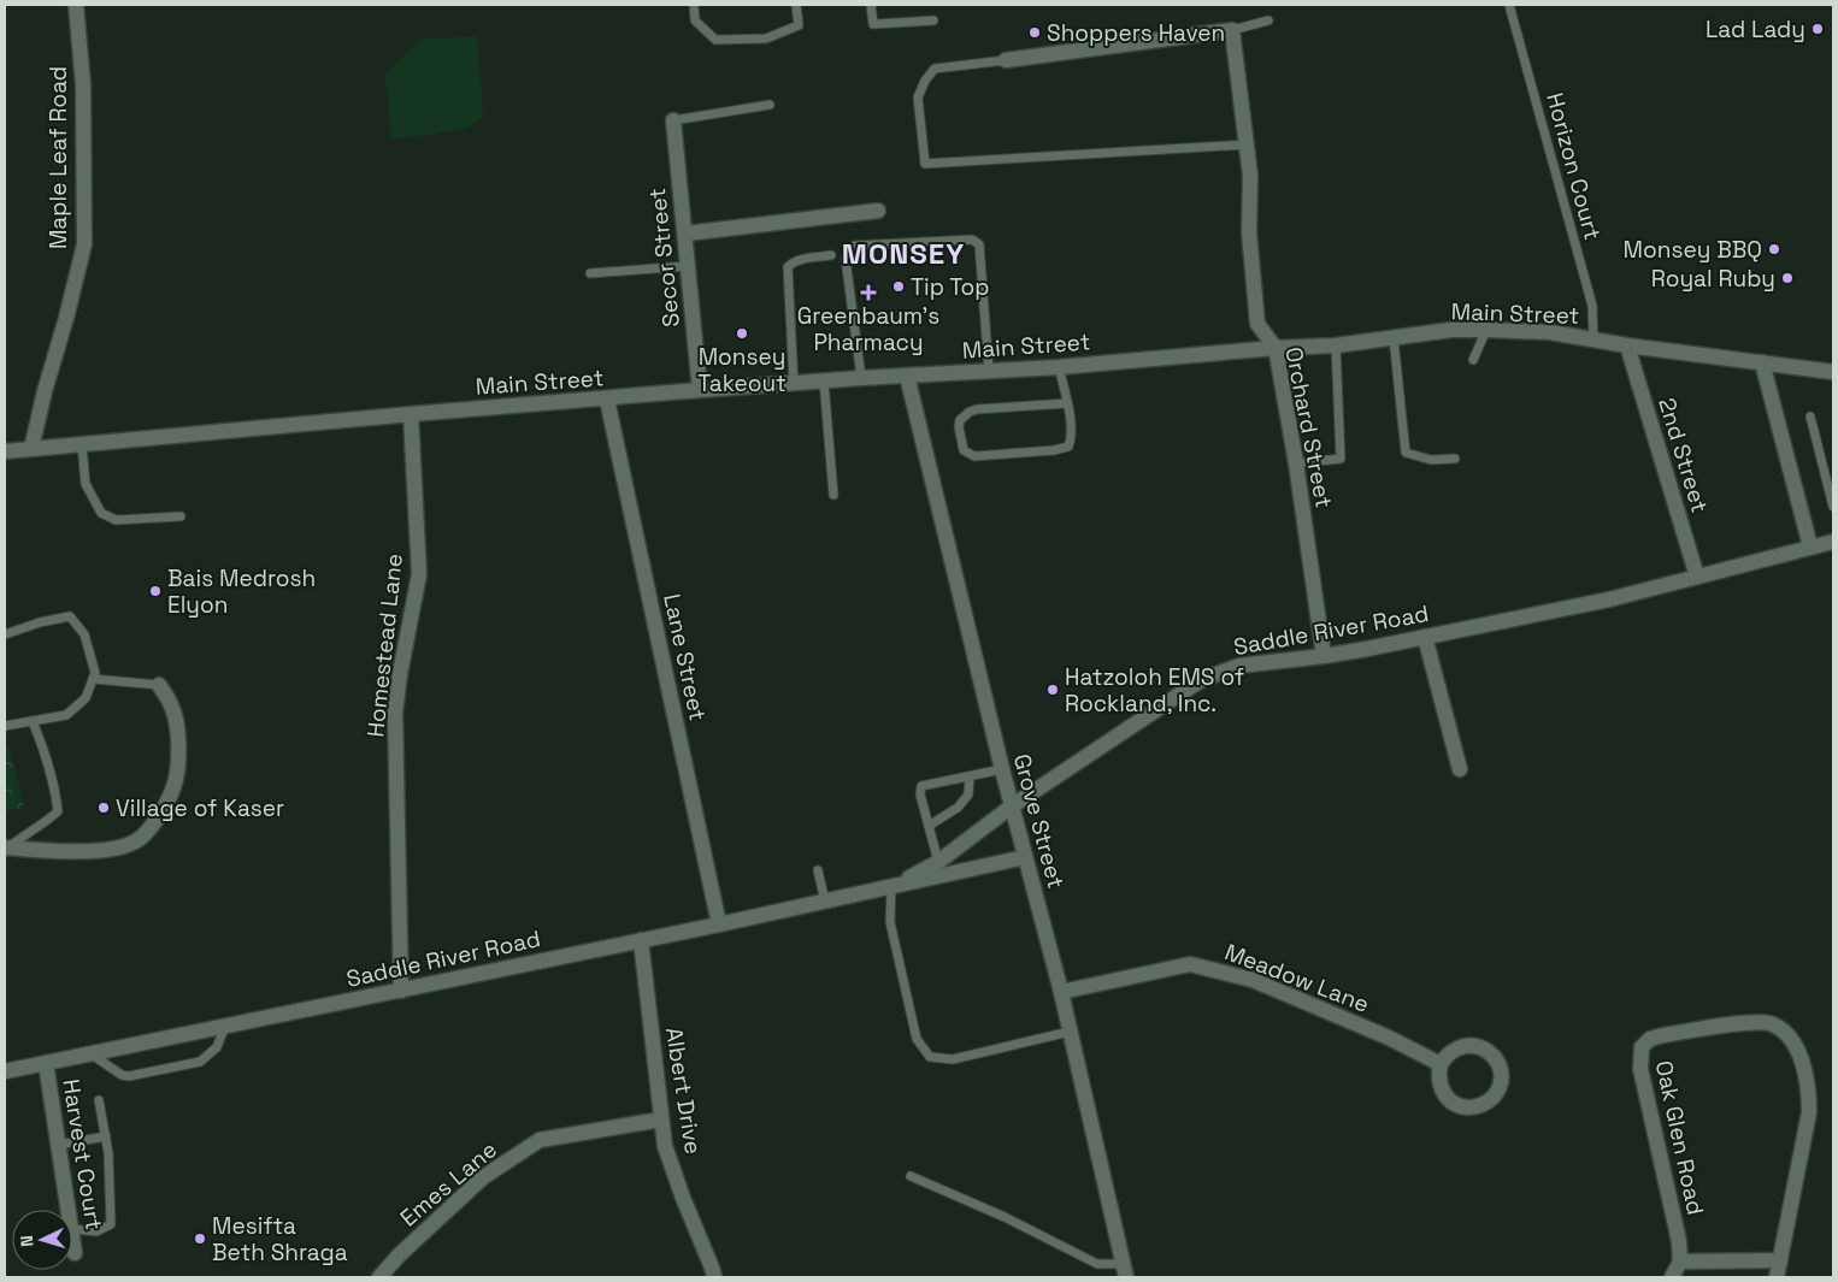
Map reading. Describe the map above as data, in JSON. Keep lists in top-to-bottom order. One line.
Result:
{"streets":{"street":["Maple Leaf Road","Secor Street","Main Street","Orchard Street","2nd Street","Saddle River Road","Homestead Lane","Lane Street","Grove Street","Meadow Lane","Albert Drive","Oak Glen Road","Harvest Court","Emes Lane"],"lane":["Horizon Court"]},"crossings":[["Maple Leaf Road","Main Street"],["Horizon Court","Main Street"],["Secor Street","Main Street"],["Main Street","Orchard Street"],["Main Street","2nd Street"],["Main Street","Homestead Lane"],["Main Street","Lane Street"],["Main Street","Grove Street"],["Orchard Street","Saddle River Road"],["2nd Street","Saddle River Road"],["Saddle River Road","Homestead Lane"],["Saddle River Road","Lane Street"],["Saddle River Road","Grove Street"],["Saddle River Road","Albert Drive"],["Saddle River Road","Harvest Court"],["Grove Street","Meadow Lane"],["Albert Drive","Emes Lane"]],"districts":["MONSEY"],"places":{"other":["Lad Lady","Shoppers Haven","Monsey BBQ","Royal Ruby","Tip Top","Monsey Takeout","Bais Medrosh Elyon","Hatzoloh EMS of Rockland, Inc.","Village of Kaser","Mesifta Beth Shraga"],"health":["Greenbaum's Pharmacy"]},"north":"left"}
